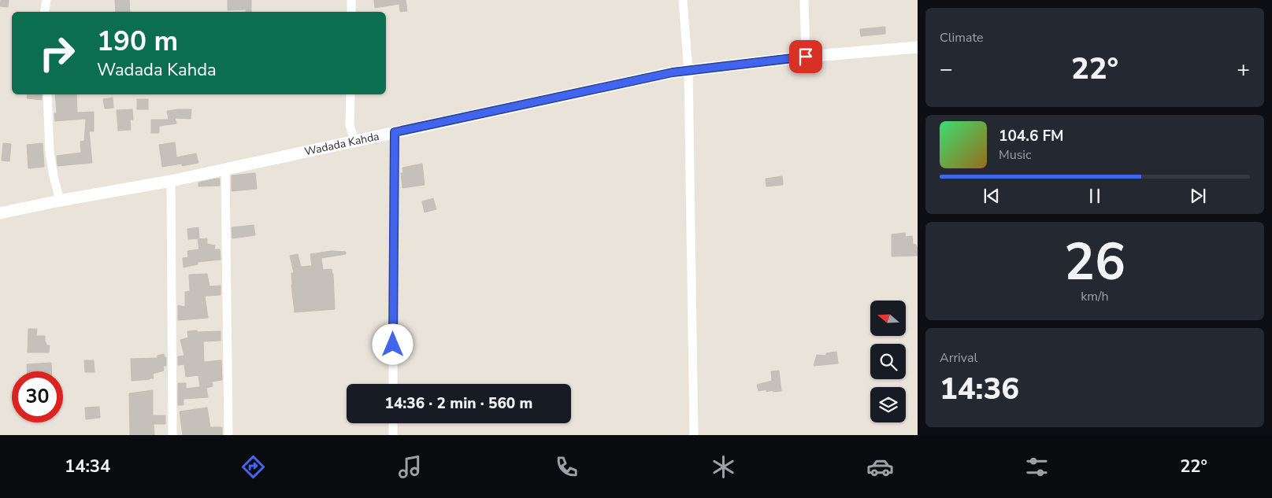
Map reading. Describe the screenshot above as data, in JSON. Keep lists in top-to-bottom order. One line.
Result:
{"streets":{"main road":["Wadada Kahda"]},"north":"left","page":{"tile":["Climate",["26","km/h"],["Arrival","14:36"]],"turn":["190 m","Wadada Kahda"],"heat":["−","22°","+"],"song":["104.6 FM","Music"],"limit":"30","trip":"14:36 · 2 min · 560 m","tabs":["14:34","22°"]}}
